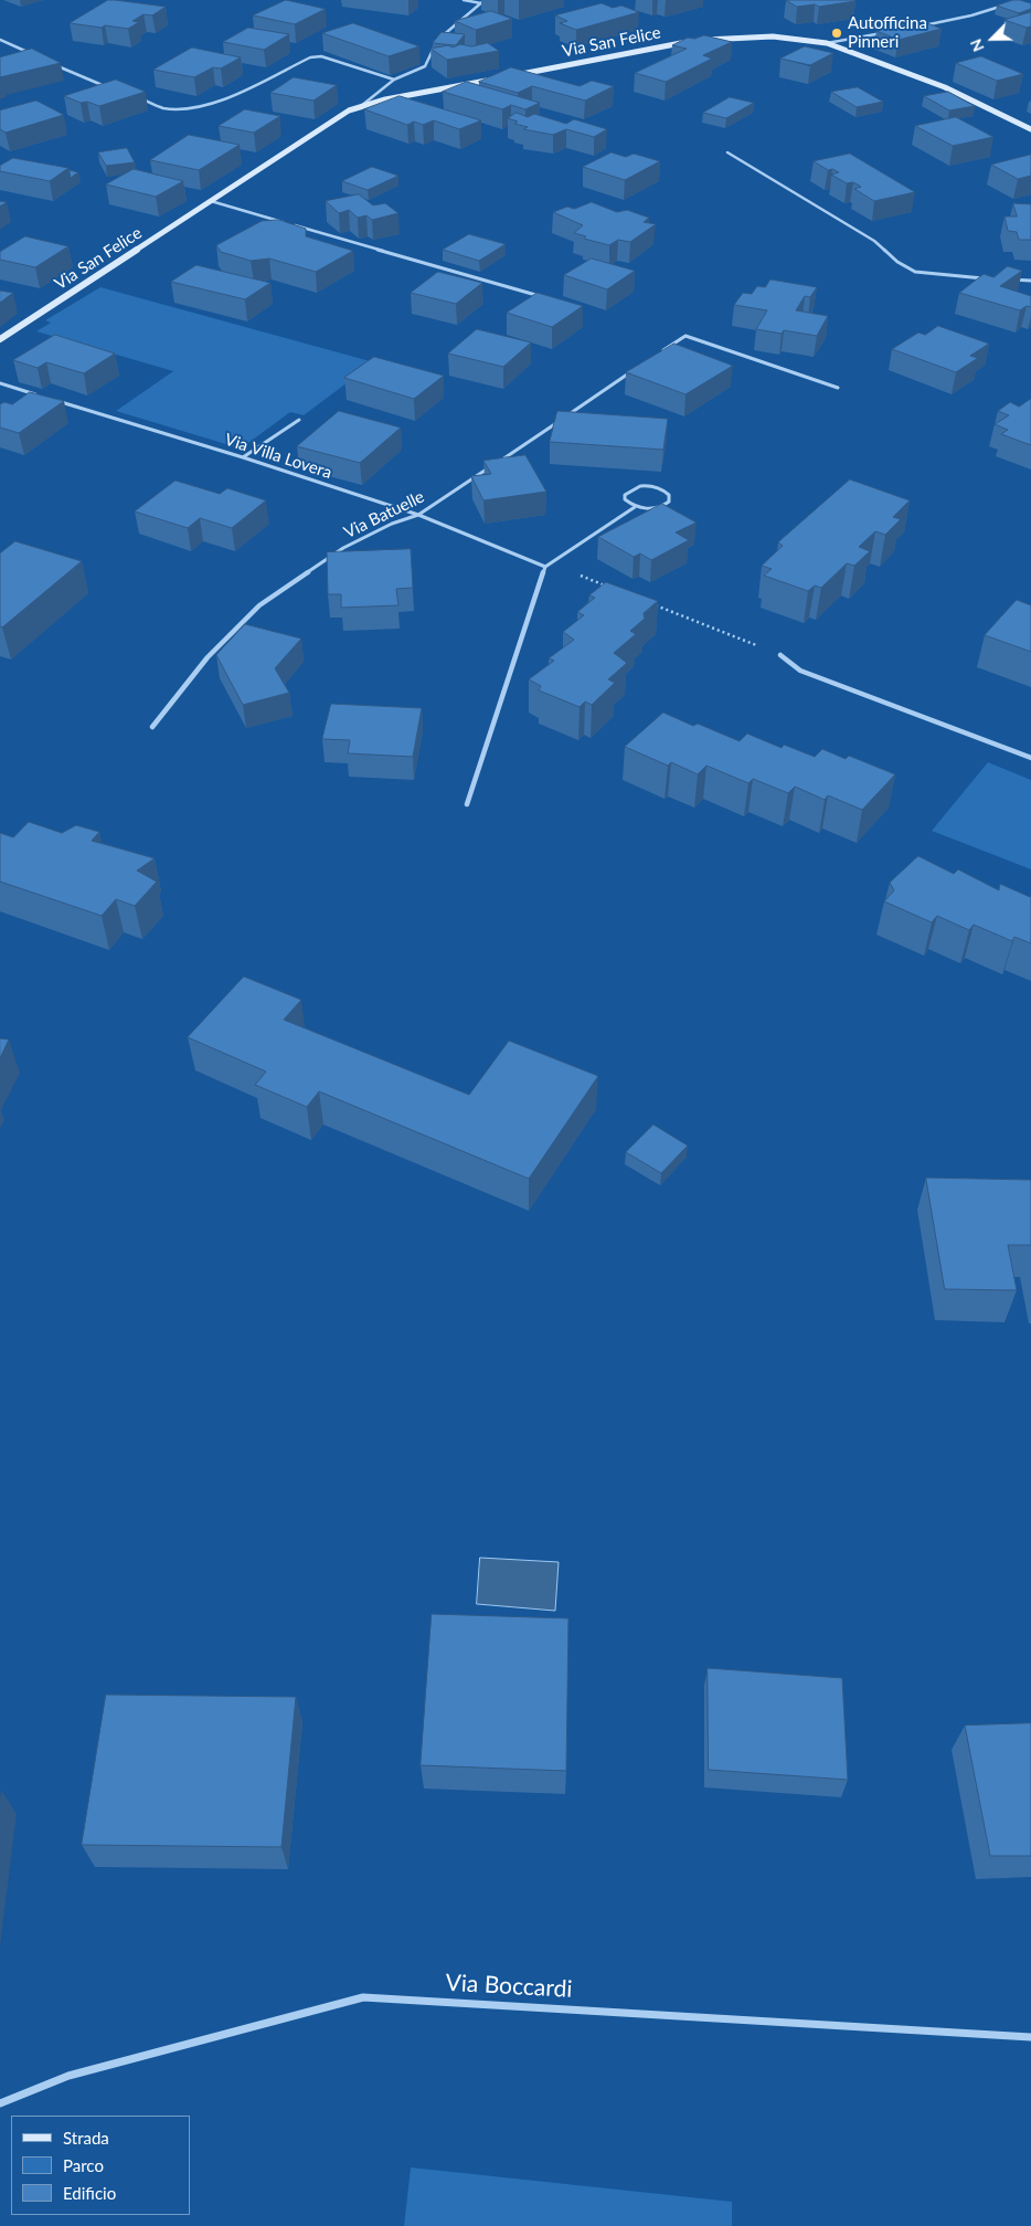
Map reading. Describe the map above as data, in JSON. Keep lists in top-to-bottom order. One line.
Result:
{"streets":{"street":["Via San Felice","Via Villa Lovera","Via Batuelle","Via Boccardi"]},"crossings":[["Via Villa Lovera","Via Batuelle"]],"places":["Autofficina Pinneri"],"legend":["Strada","Parco","Edificio"],"north":"bottom left"}
